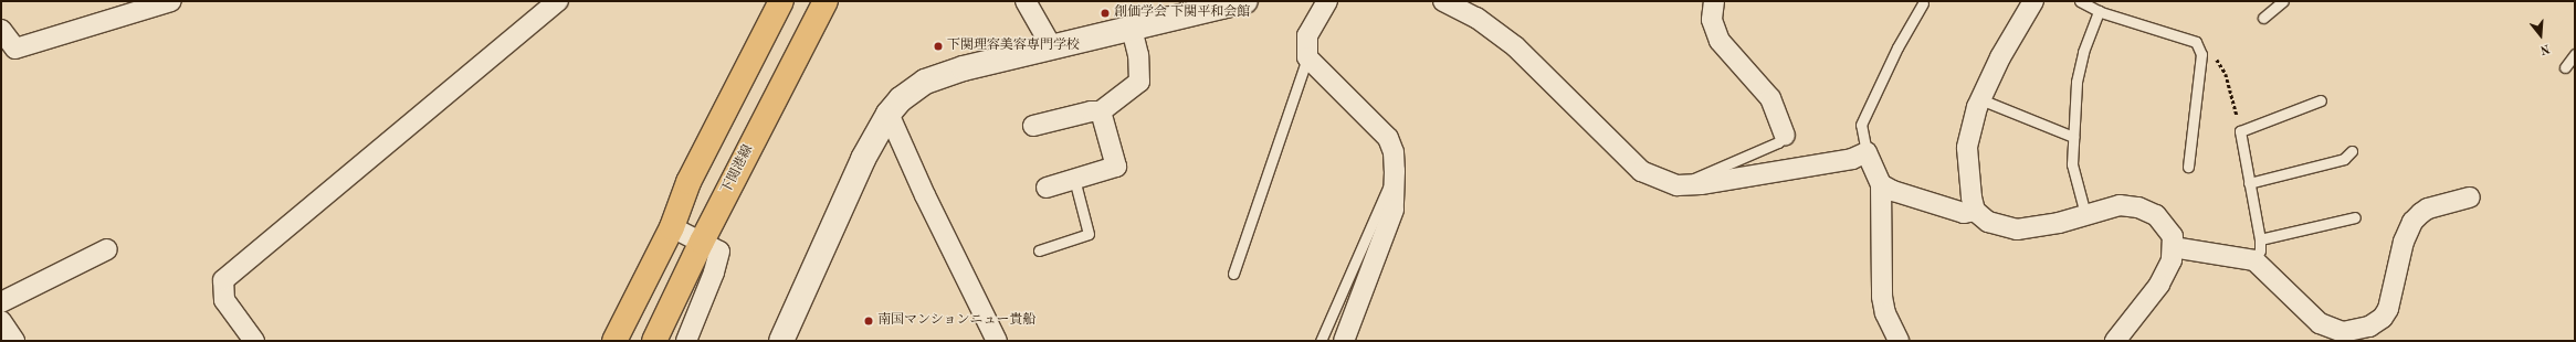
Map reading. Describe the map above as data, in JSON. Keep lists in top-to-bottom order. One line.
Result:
{"streets":{"main road":["下関港線"]},"places":["創価学会 下関平和会館","下関理容美容専門学校","南国マンションニュー貴船"],"north":"bottom"}
